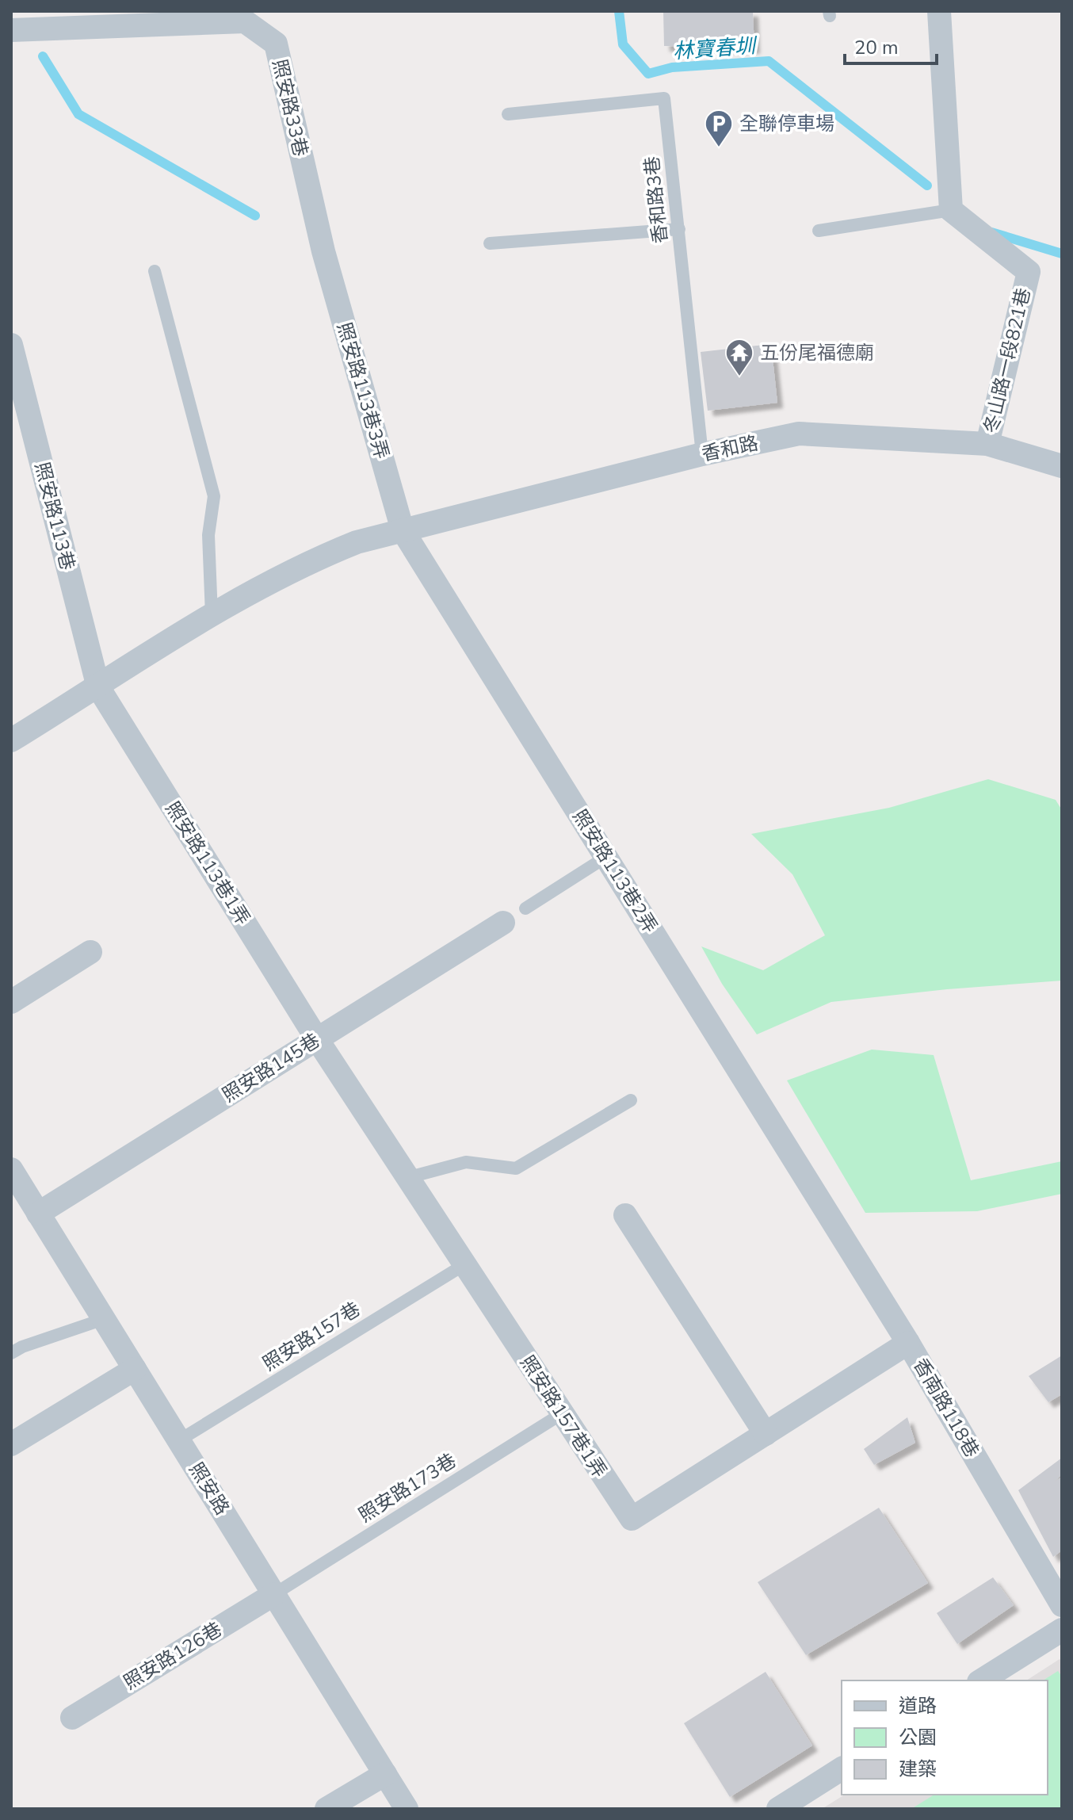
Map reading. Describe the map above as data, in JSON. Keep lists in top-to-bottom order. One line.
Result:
{"streets":{"street":["照安路33巷","冬山路一段821巷","照安路113巷3弄","香和路","照安路113巷","照安路113巷1弄","照安路113巷2弄","照安路145巷","香南路118巷","照安路157巷1弄","照安路","照安路126巷"],"lane":["香和路3巷","照安路157巷","照安路173巷"]},"crossings":[["照安路33巷","照安路113巷3弄"],["香和路3巷","香和路"],["冬山路一段821巷","香和路"],["照安路113巷3弄","香和路"],["照安路113巷3弄","照安路113巷2弄"],["香和路","照安路113巷2弄"],["照安路113巷","照安路113巷1弄"],["照安路113巷1弄","照安路145巷"],["照安路113巷1弄","照安路157巷1弄"],["照安路113巷2弄","香南路118巷"],["照安路145巷","照安路157巷1弄"],["照安路145巷","照安路"],["照安路157巷","照安路157巷1弄"],["照安路157巷","照安路"],["香南路118巷","照安路157巷1弄"],["照安路157巷1弄","照安路173巷"],["照安路173巷","照安路"],["照安路173巷","照安路126巷"],["照安路","照安路126巷"]],"water":["林寶春圳"],"places":{"parking":["全聯停車場"],"temple":["五份尾福德廟"]},"legend":["道路","公園","建築"],"scale_bar":"20 m"}
